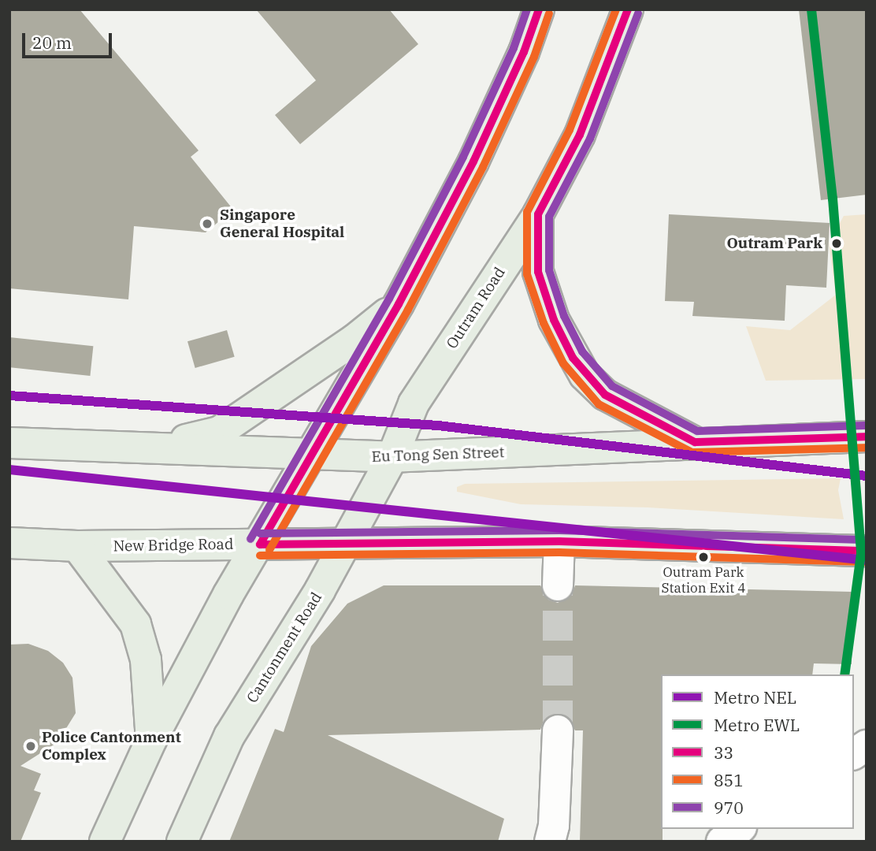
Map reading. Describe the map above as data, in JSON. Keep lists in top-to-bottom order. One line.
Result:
{"streets":{"main road":["Outram Road","Eu Tong Sen Street","New Bridge Road","Cantonment Road"]},"crossings":[["Outram Road","Eu Tong Sen Street"],["Outram Road","Cantonment Road"],["Eu Tong Sen Street","Cantonment Road"],["New Bridge Road","Cantonment Road"]],"places":["Singapore General Hospital","Outram Park","Outram Park Station Exit 4","Police Cantonment Complex"],"lines":["metro line EWL","transit line 33","transit line 851","transit line 970","metro line NEL"],"legend":["Metro NEL","Metro EWL","33","851","970"],"scale_bar":"20 m"}
